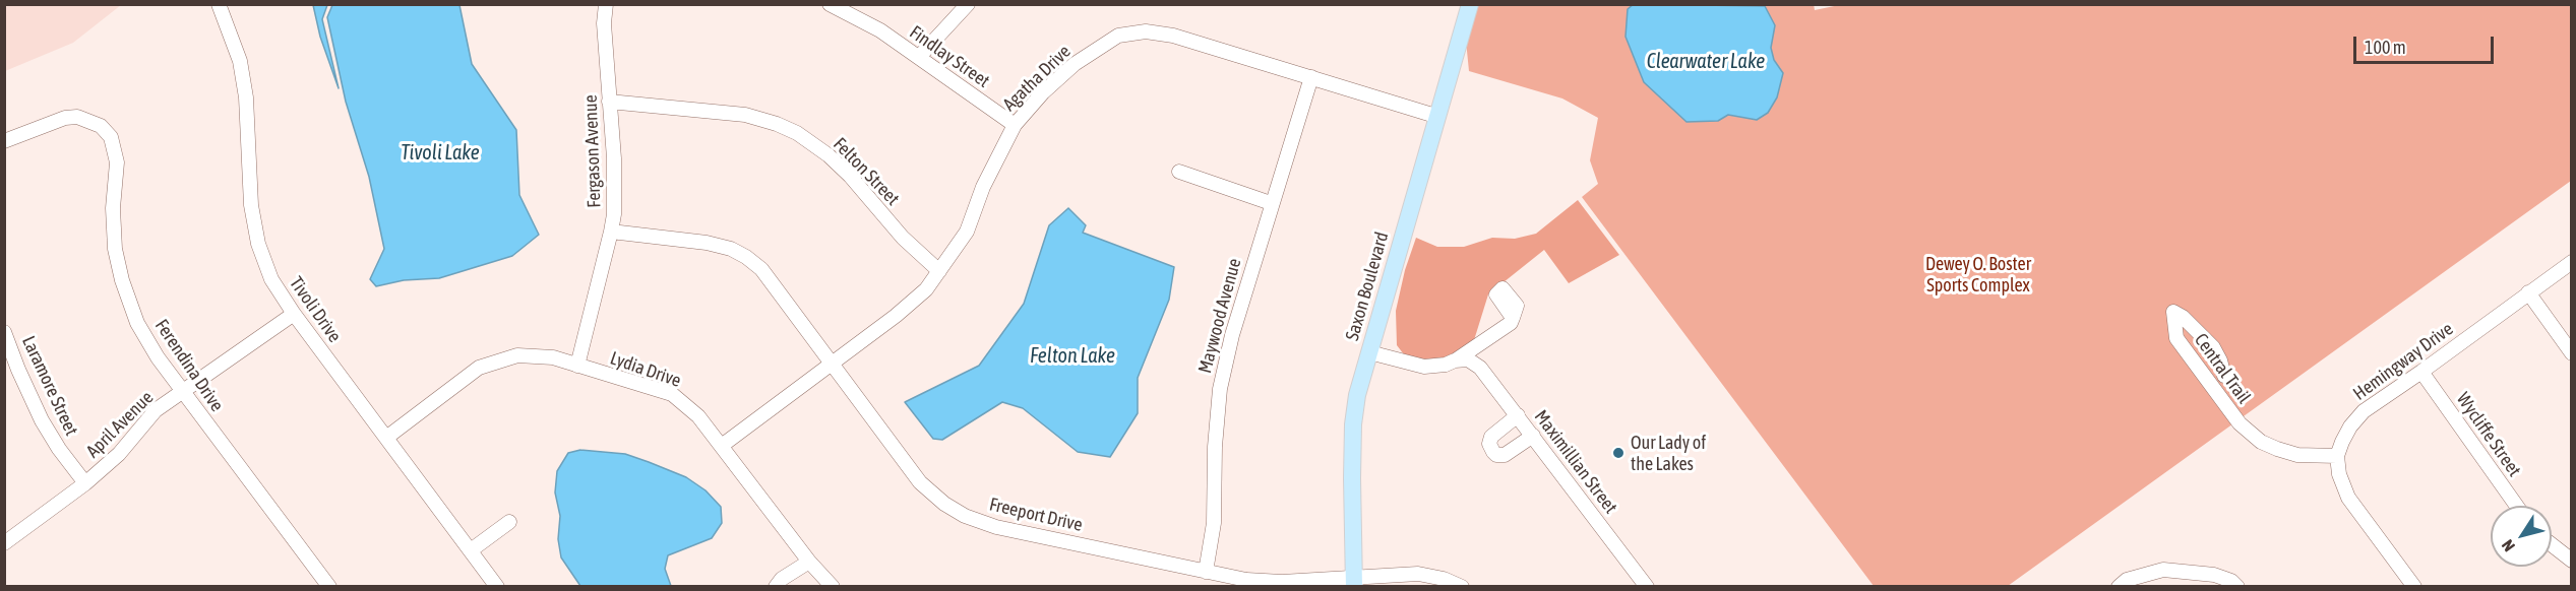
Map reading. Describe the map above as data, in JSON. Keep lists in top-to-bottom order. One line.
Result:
{"streets":{"main road":["Saxon Boulevard"],"street":["Findlay Street","Agatha Drive","Fergason Avenue","Felton Street","Tivoli Drive","Maywood Avenue","Hemingway Drive","Ferendina Drive","Central Trail","Lydia Drive","Laramore Street","April Avenue","Wycliffe Street","Maximillian Street","Freeport Drive"]},"crossings":[["Findlay Street","Agatha Drive"],["Agatha Drive","Felton Street"],["Agatha Drive","Saxon Boulevard"],["Agatha Drive","Maywood Avenue"],["Agatha Drive","Lydia Drive"],["Agatha Drive","Freeport Drive"],["Fergason Avenue","Felton Street"],["Fergason Avenue","Lydia Drive"],["Fergason Avenue","Freeport Drive"],["Saxon Boulevard","Freeport Drive"],["Tivoli Drive","Lydia Drive"],["Tivoli Drive","April Avenue"],["Maywood Avenue","Freeport Drive"],["Hemingway Drive","Central Trail"],["Hemingway Drive","Wycliffe Street"],["Ferendina Drive","April Avenue"],["Laramore Street","April Avenue"]],"water":["Clearwater Lake","Tivoli Lake","Felton Lake"],"parks":["Dewey O. Boster Sports Complex"],"places":["Our Lady of the Lakes"],"scale_bar":"100 m","north":"bottom left"}
